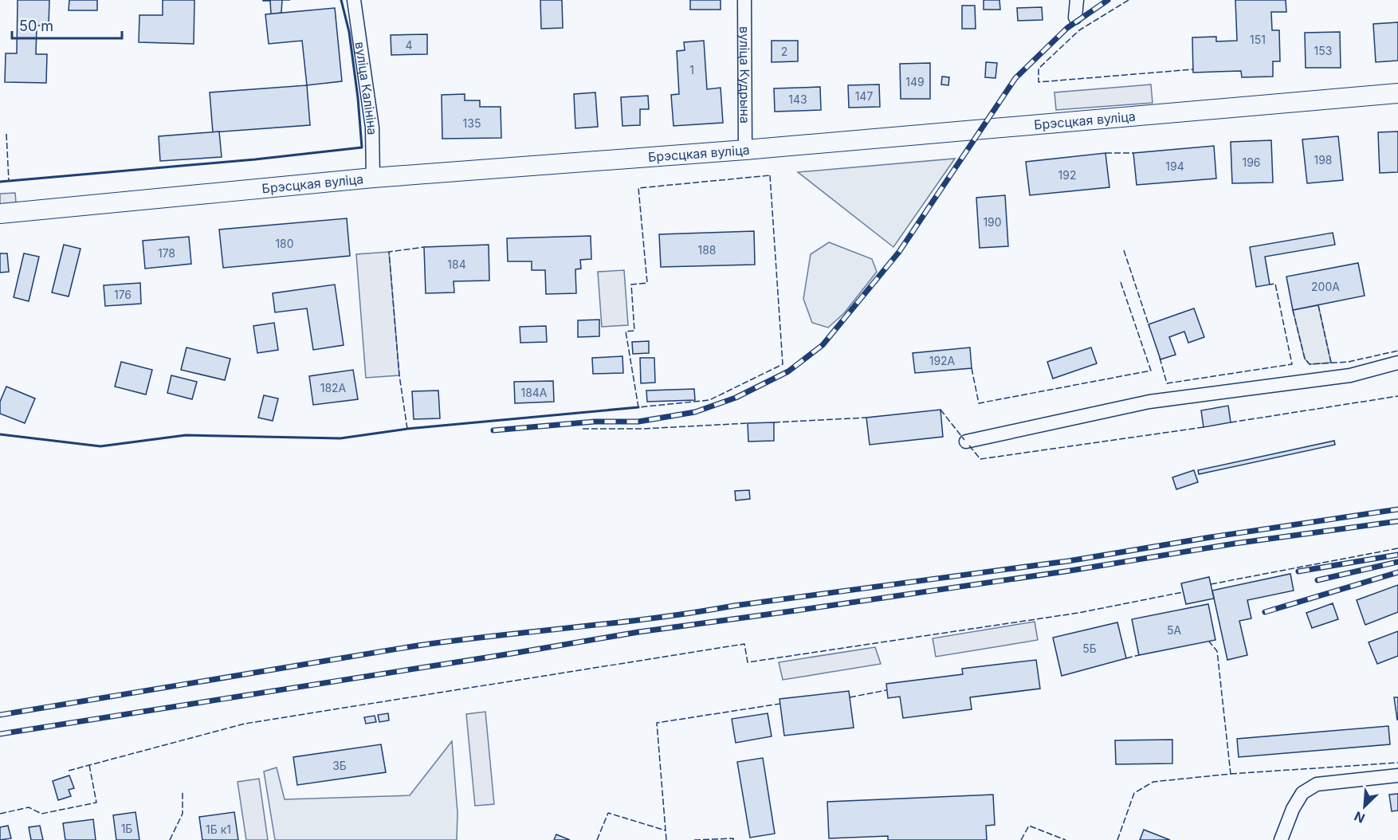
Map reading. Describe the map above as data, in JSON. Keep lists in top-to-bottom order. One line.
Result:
{"streets":{"main road":["Брэсцкая вуліца"],"street":["вуліца Кудрына","вуліца Калініна"]},"crossings":[["вуліца Кудрына","Брэсцкая вуліца"],["вуліца Калініна","Брэсцкая вуліца"]],"house_numbers":["151","4","153","2","1","149","147","143","135","198","196","194","192","190","180","188","178","184","200А","176","192А","182А","184А","5А","5Б","3Б","1Б","1Б к1"],"scale_bar":"50 m","north":"bottom left"}
